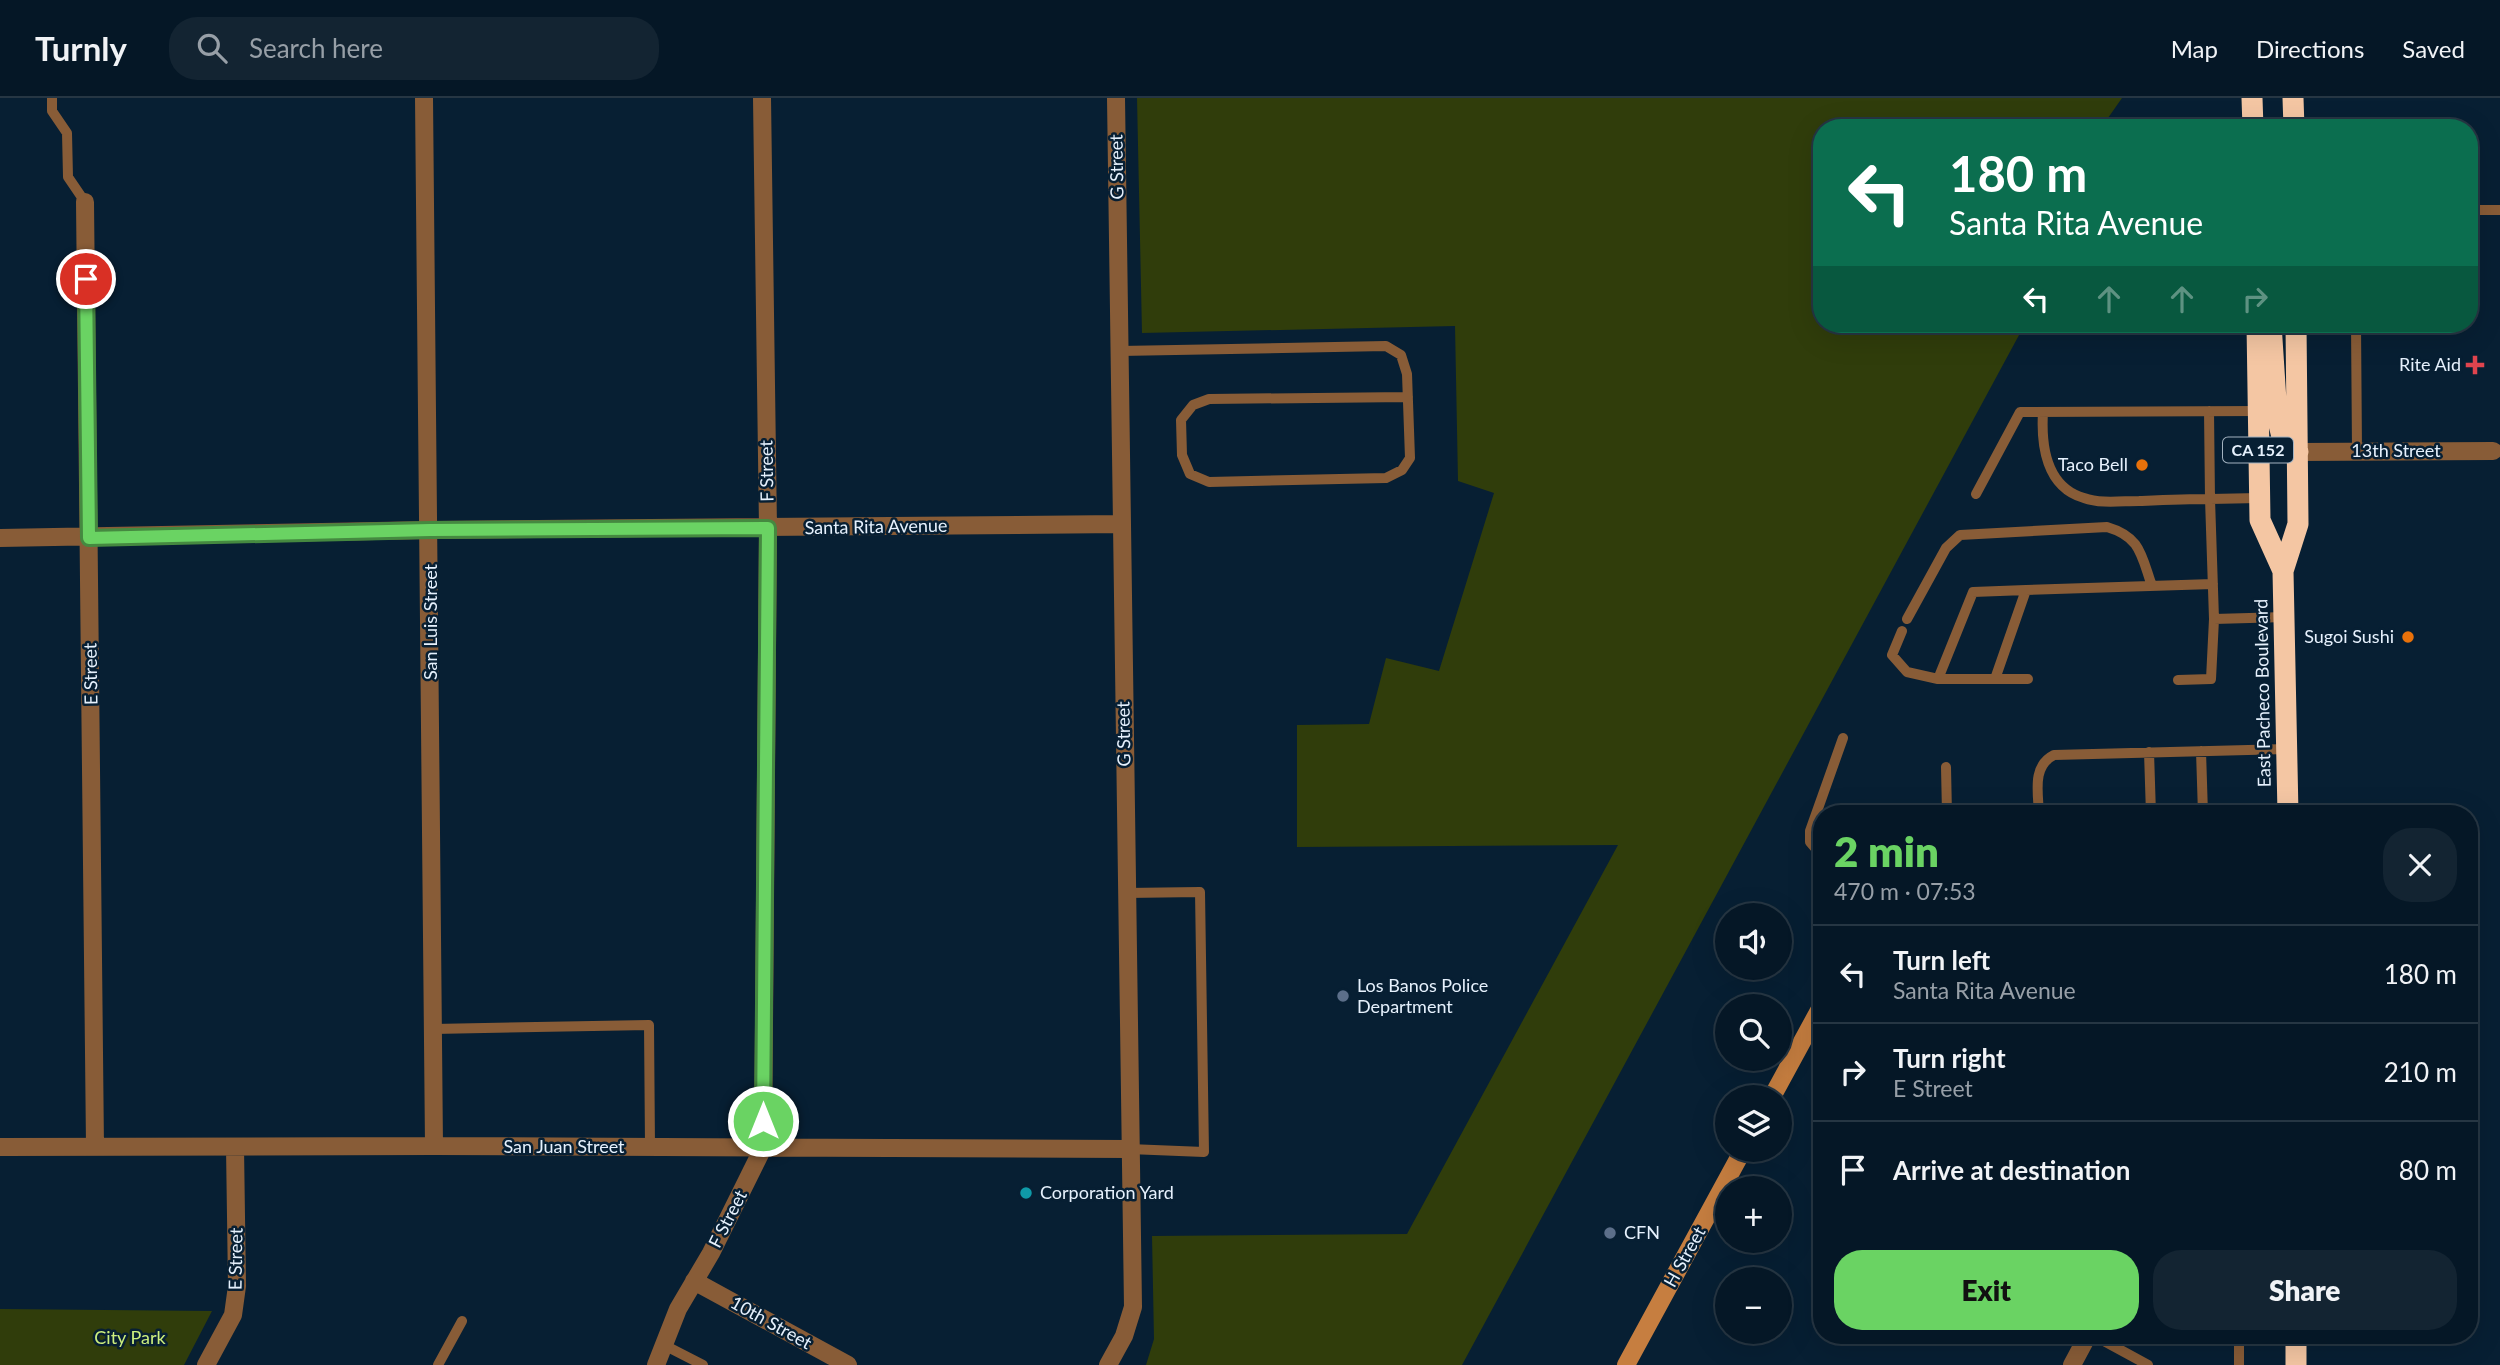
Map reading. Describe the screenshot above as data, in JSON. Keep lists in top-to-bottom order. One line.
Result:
{"streets":{"highway":["CA 152","East Pacheco Boulevard"],"street":["G Street","13th Street","F Street","Santa Rita Avenue","San Luis Street","E Street","San Juan Street","H Street","10th Street"]},"crossings":[["G Street","Santa Rita Avenue"],["G Street","San Juan Street"],["13th Street","East Pacheco Boulevard"],["F Street","Santa Rita Avenue"],["F Street","San Juan Street"],["F Street","10th Street"],["Santa Rita Avenue","San Luis Street"],["Santa Rita Avenue","E Street"],["San Luis Street","San Juan Street"],["E Street","San Juan Street"]],"parks":["City Park"],"places":{"health":["Rite Aid"],"other":["Taco Bell","Sugoi Sushi","Los Banos Police Department","Corporation Yard","CFN"]},"page":{"header":"Turnly","search":"Search here","nav":["Map","Directions","Saved"],"turn":["180 m","Santa Rita Avenue"],"heading":["2 min","470 m · 07:53"],"map_buttons":["+","−"],"list":[{"name":"Turn left","note":"Santa Rita Avenue","value":"180 m"},{"name":"Turn right","note":"E Street","value":"210 m"},{"name":"Arrive at destination","value":"80 m"}],"buttons":["Exit","Share"]}}
